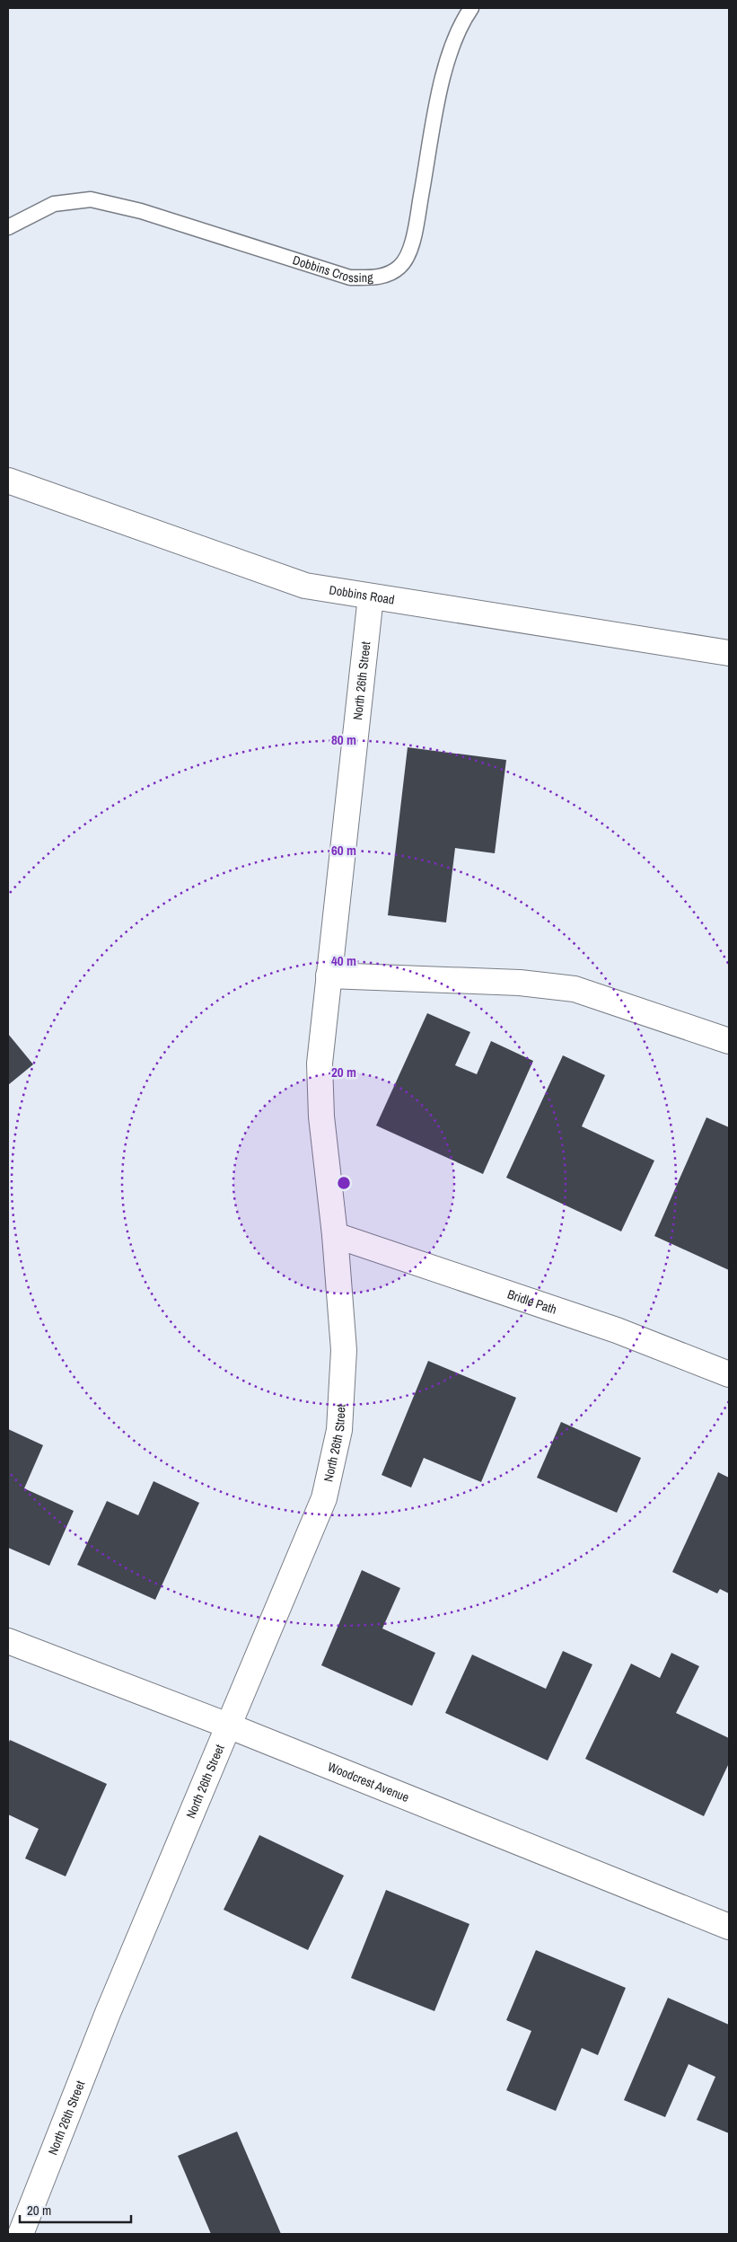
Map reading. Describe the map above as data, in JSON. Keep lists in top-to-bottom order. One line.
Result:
{"streets":{"street":["Dobbins Road","North 26th Street","Bridle Path","Woodcrest Avenue"],"lane":["Dobbins Crossing"]},"crossings":[["Dobbins Road","North 26th Street"],["North 26th Street","Bridle Path"],["North 26th Street","Woodcrest Avenue"]],"scale_bar":"20 m","rings":["80 m","60 m","40 m","20 m"]}
